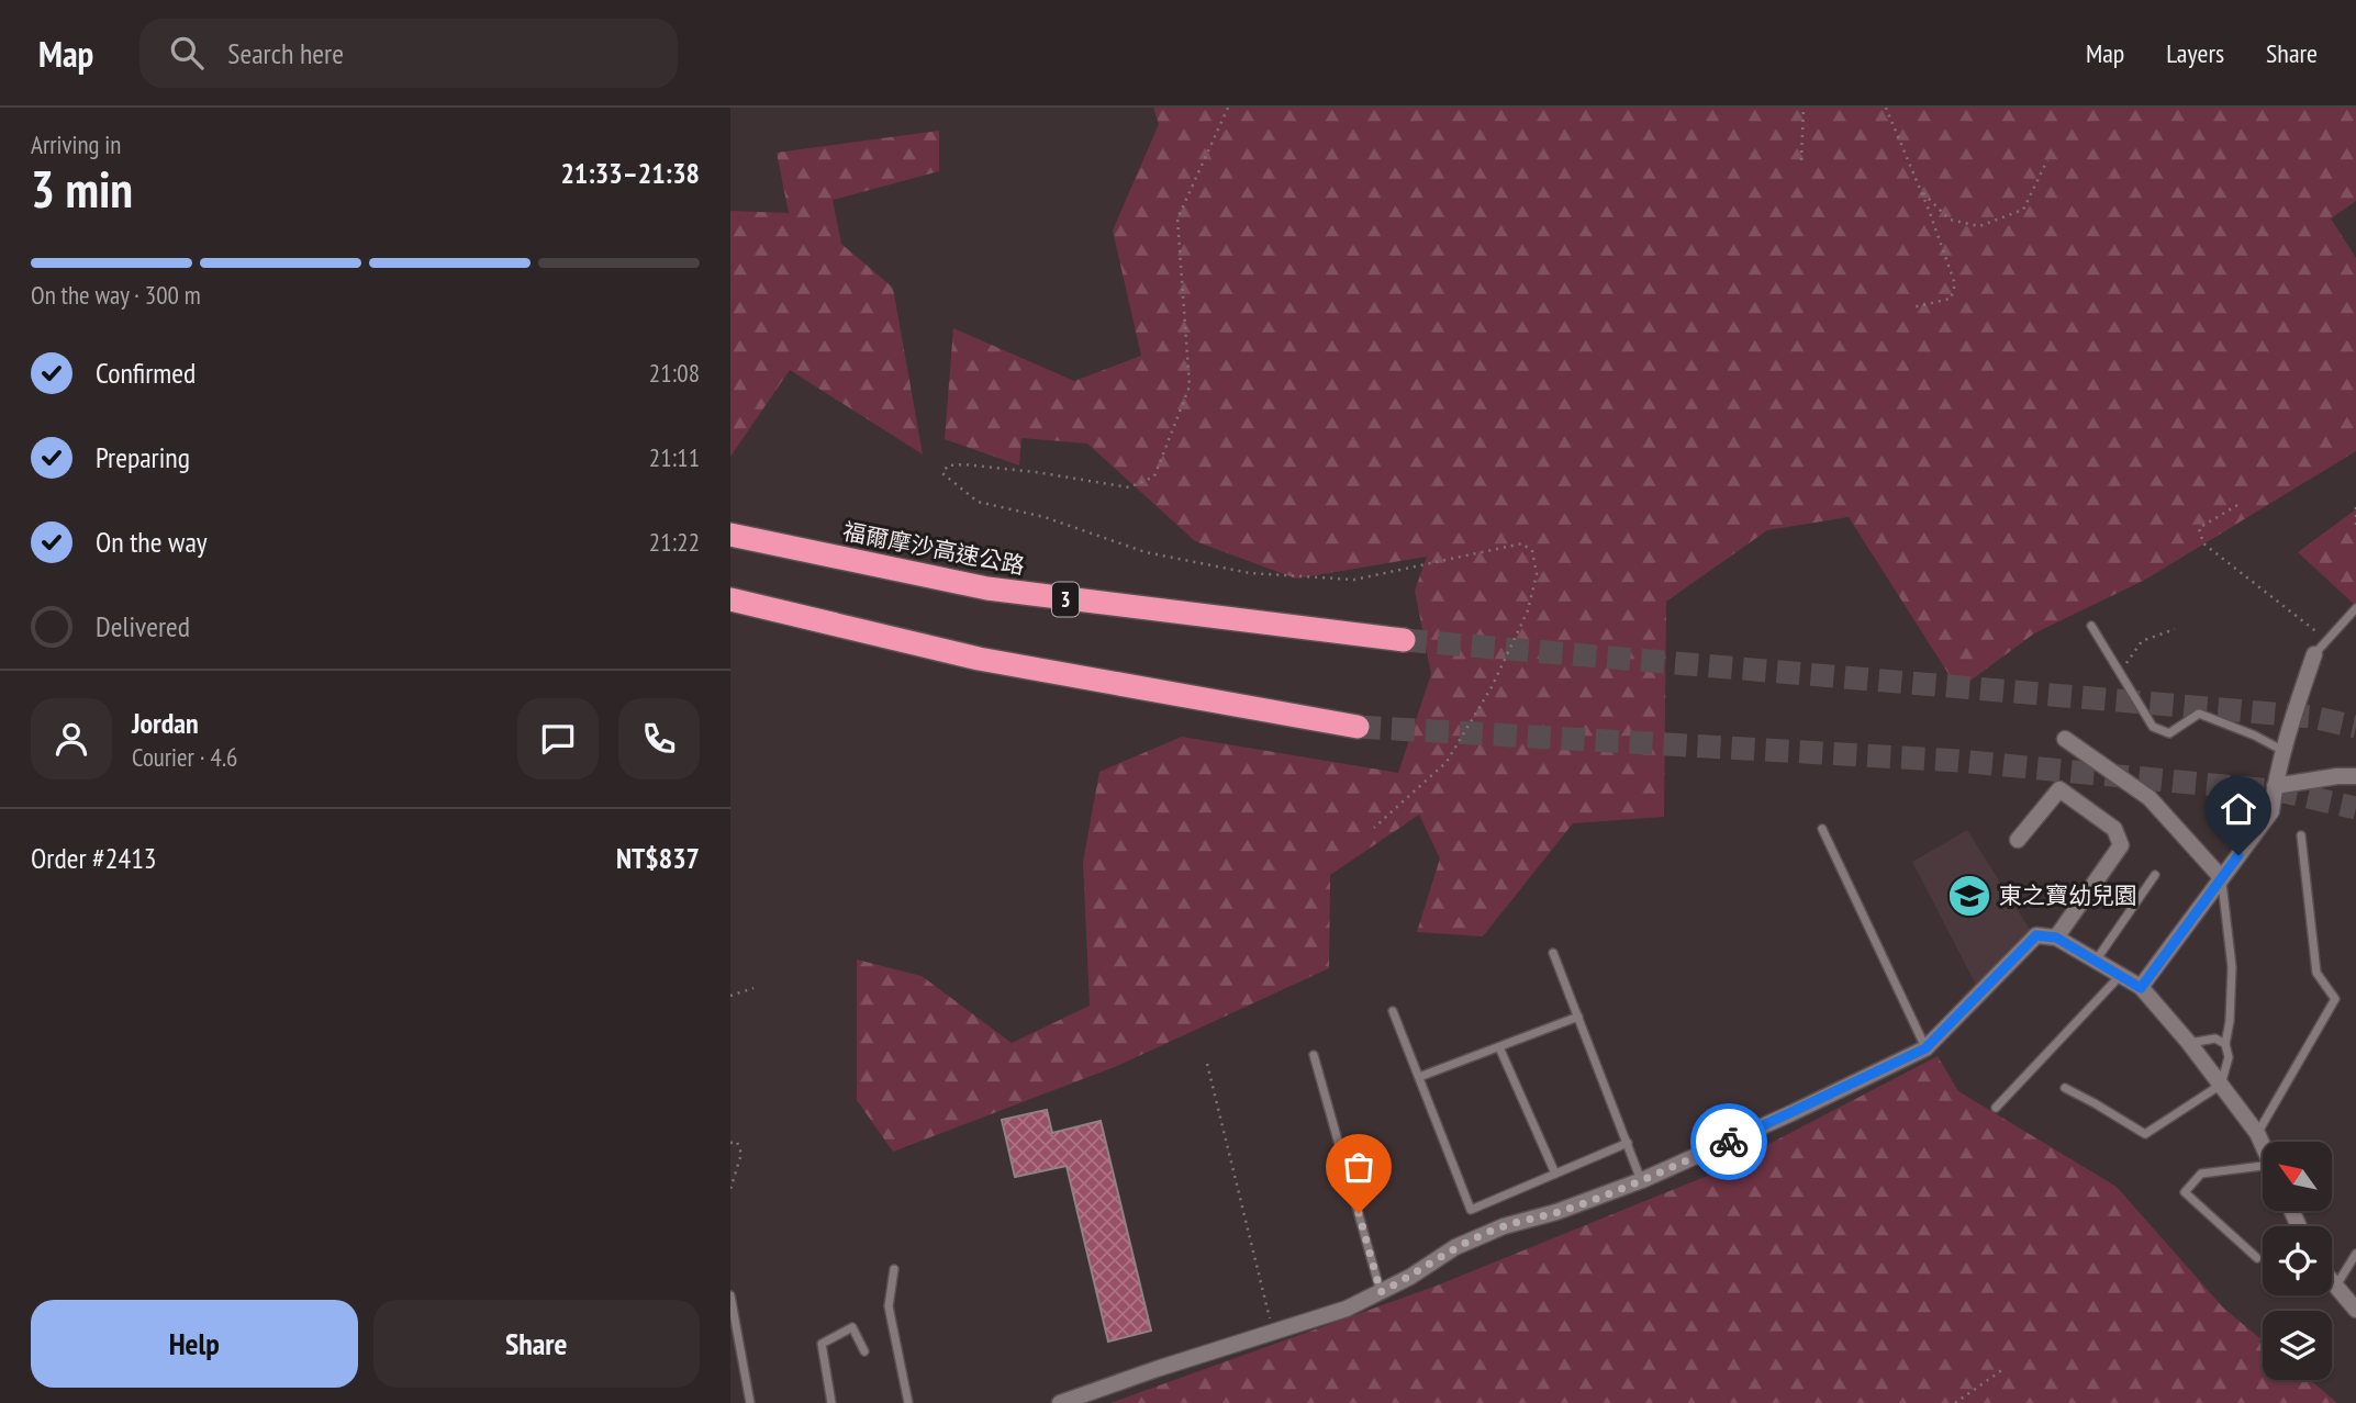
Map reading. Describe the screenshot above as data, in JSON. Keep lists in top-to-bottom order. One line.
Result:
{"streets":{"highway":["福爾摩沙高速公路","3"]},"places":{"school or university":["東之寶幼兒園"]},"north":"top left","page":{"header":"Map","search":"Search here","nav":["Map","Layers","Share"],"heading":["3 min","Arriving in","21:33–21:38"],"panel":["Jordan","Courier · 4.6","Order #2413","NT$837"],"bar":"On the way · 300 m","list":[["Confirmed","21:08"],["Preparing","21:11"],["On the way","21:22"],"Delivered"],"buttons":["Help","Share"]}}
